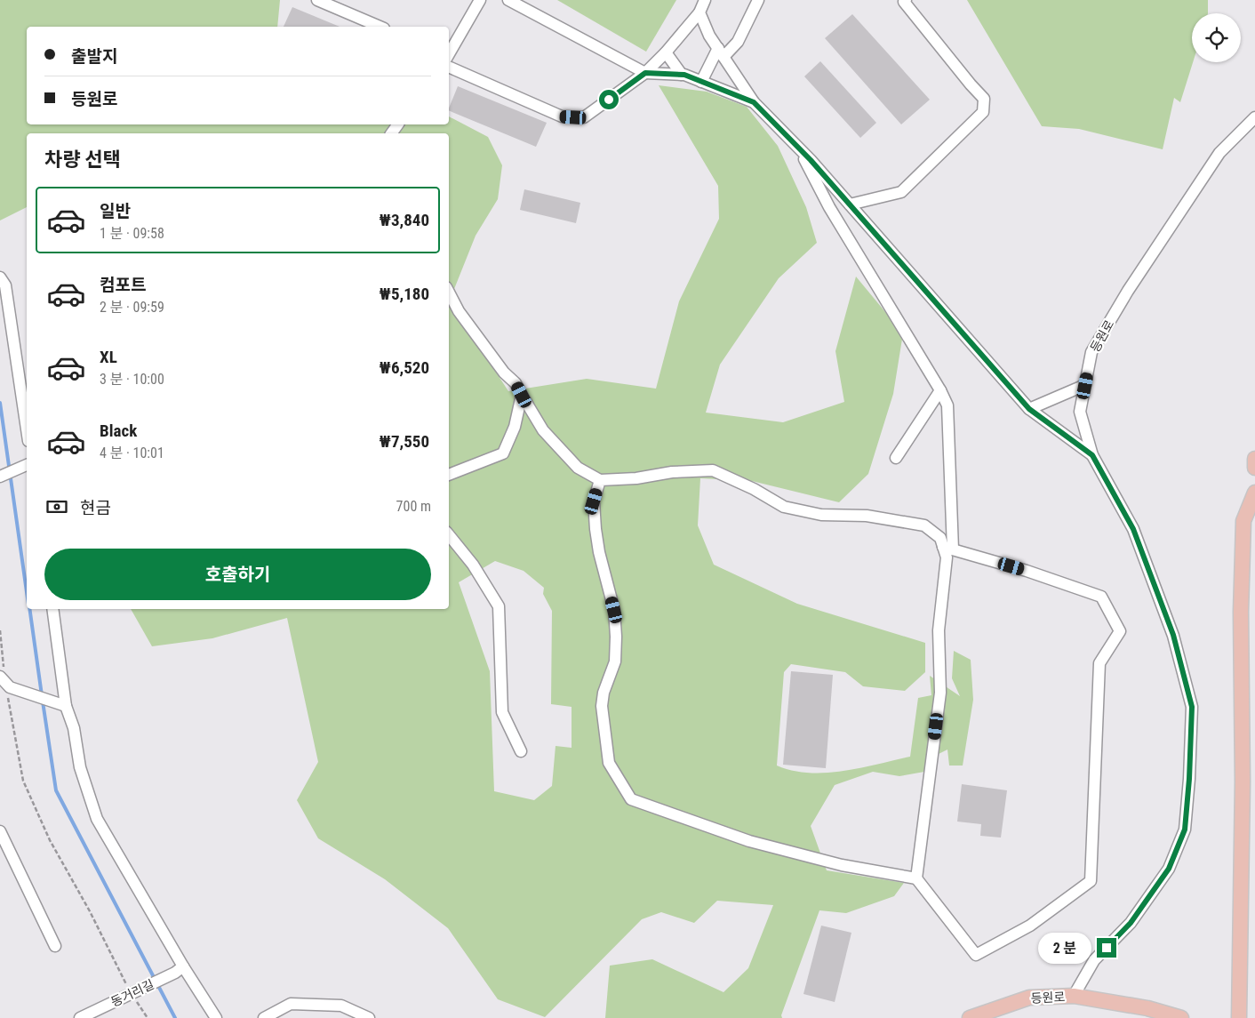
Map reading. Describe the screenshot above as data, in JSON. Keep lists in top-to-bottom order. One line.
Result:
{"streets":{"main road":["등원로"],"street":["동거리길"]},"page":{"banner":["출발지","등원로"],"heading":"차량 선택","list":[{"name":"일반","note":"1 분 · 09:58","value":"₩3,840"},{"name":"컴포트","note":"2 분 · 09:59","value":"₩5,180"},{"name":"XL","note":"3 분 · 10:00","value":"₩6,520"},{"name":"Black","note":"4 분 · 10:01","value":"₩7,550"}],"pay":["현금","700 m"],"buttons":"호출하기","bubble":"2 분"}}
